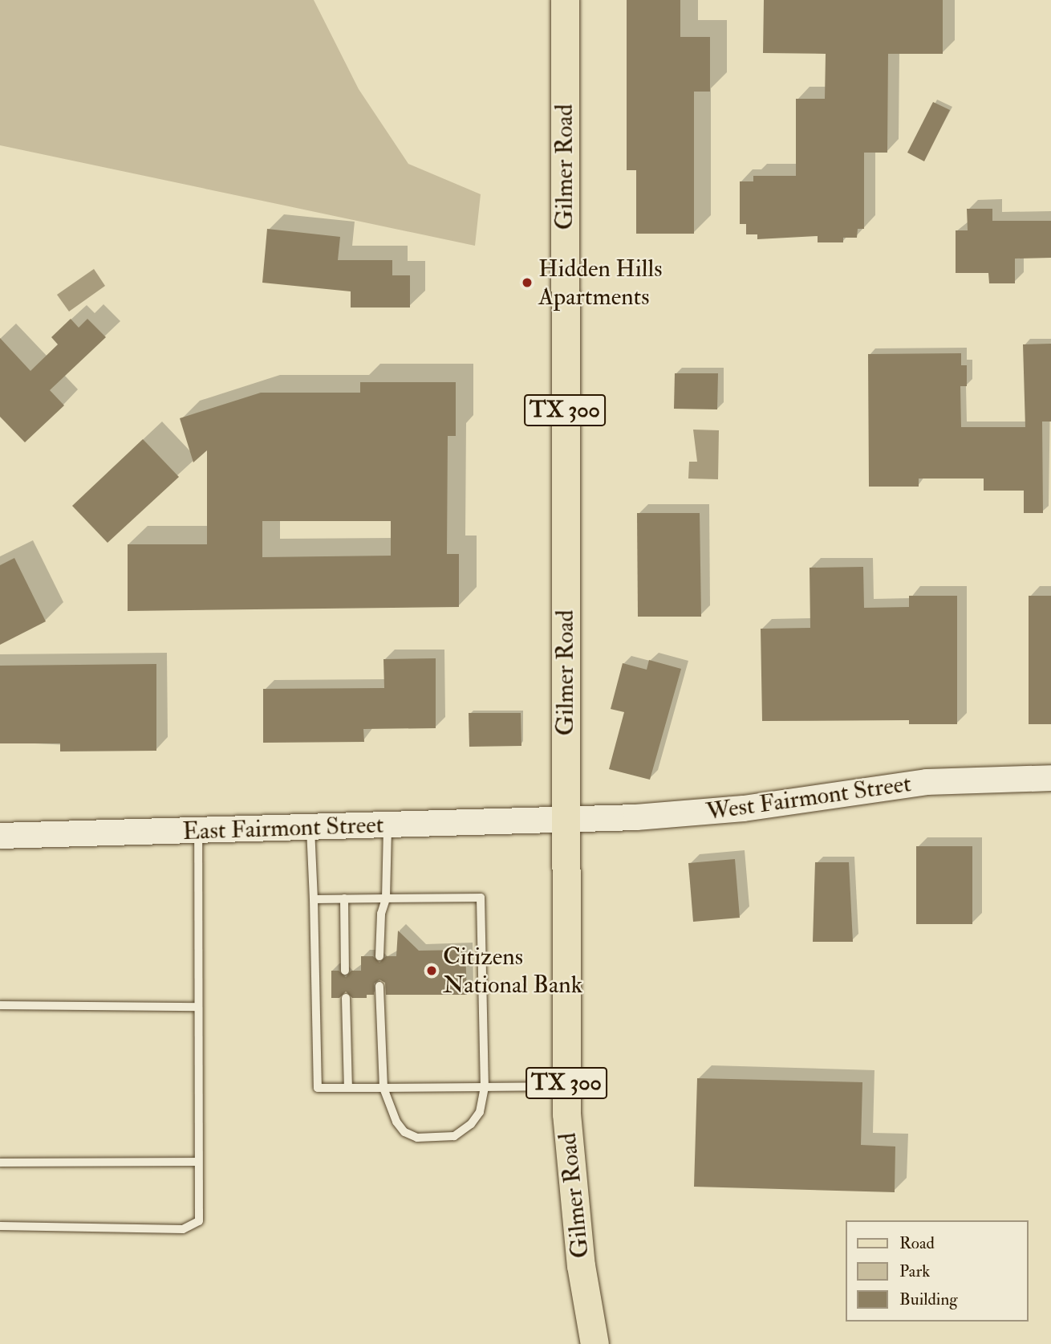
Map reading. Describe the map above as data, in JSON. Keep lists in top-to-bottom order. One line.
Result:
{"streets":{"main road":["Gilmer Road","TX 300"],"street":["West Fairmont Street","East Fairmont Street"]},"crossings":[["Gilmer Road","West Fairmont Street"],["Gilmer Road","East Fairmont Street"],["West Fairmont Street","East Fairmont Street"]],"places":["Hidden Hills Apartments","Citizens National Bank"],"legend":["Road","Park","Building"]}
